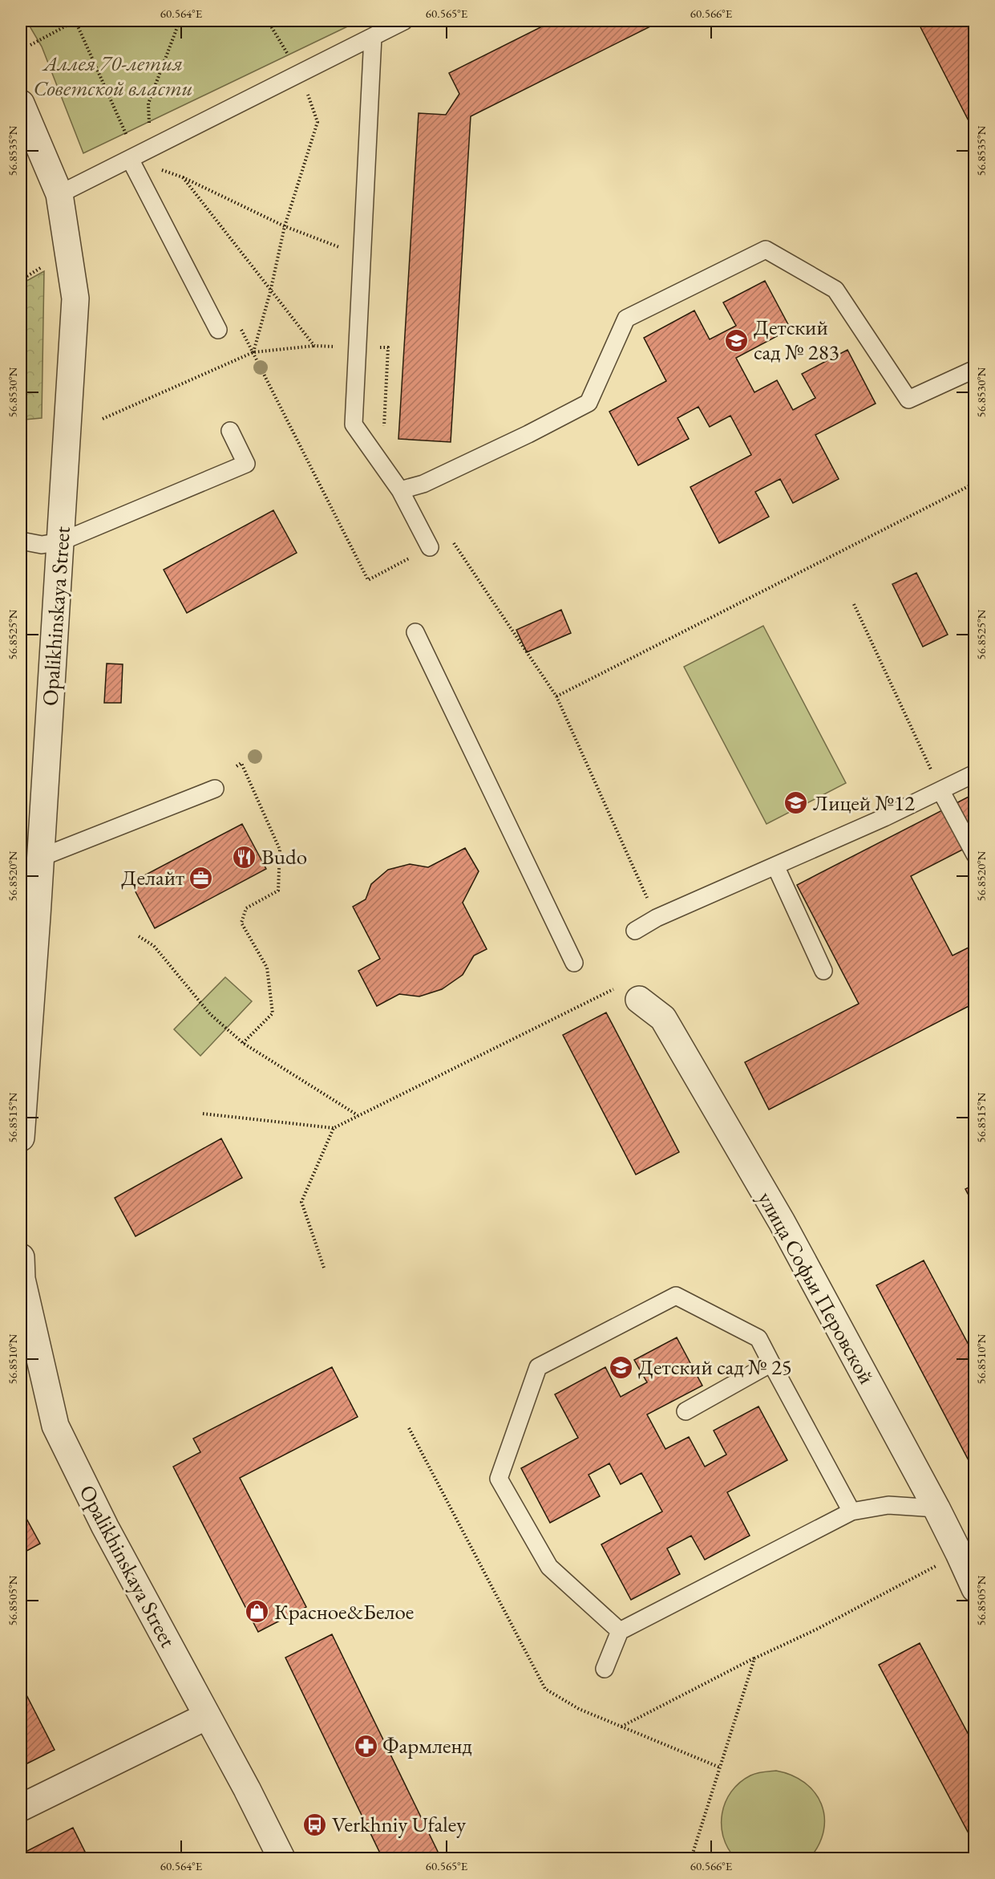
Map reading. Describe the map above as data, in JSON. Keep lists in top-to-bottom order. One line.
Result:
{"streets":{"street":["Opalikhinskaya Street","улица Софьи Перовской"]},"parks":["Аллея 70-летия Советской власти"],"places":{"school or university":["Детский сад № 283","Лицей №12","Детский сад № 25"],"restaurant":["Budo"],"office":["Делайт"],"shop":["Красное&Белое"],"pharmacy":["Фармленд"],"bus stop":["Verkhniy Ufaley"]},"coordinates":["60.564°E","60.565°E","60.566°E","56.8535°N","56.8530°N","56.8525°N","56.8520°N","56.8515°N","56.8510°N","56.8505°N"]}
